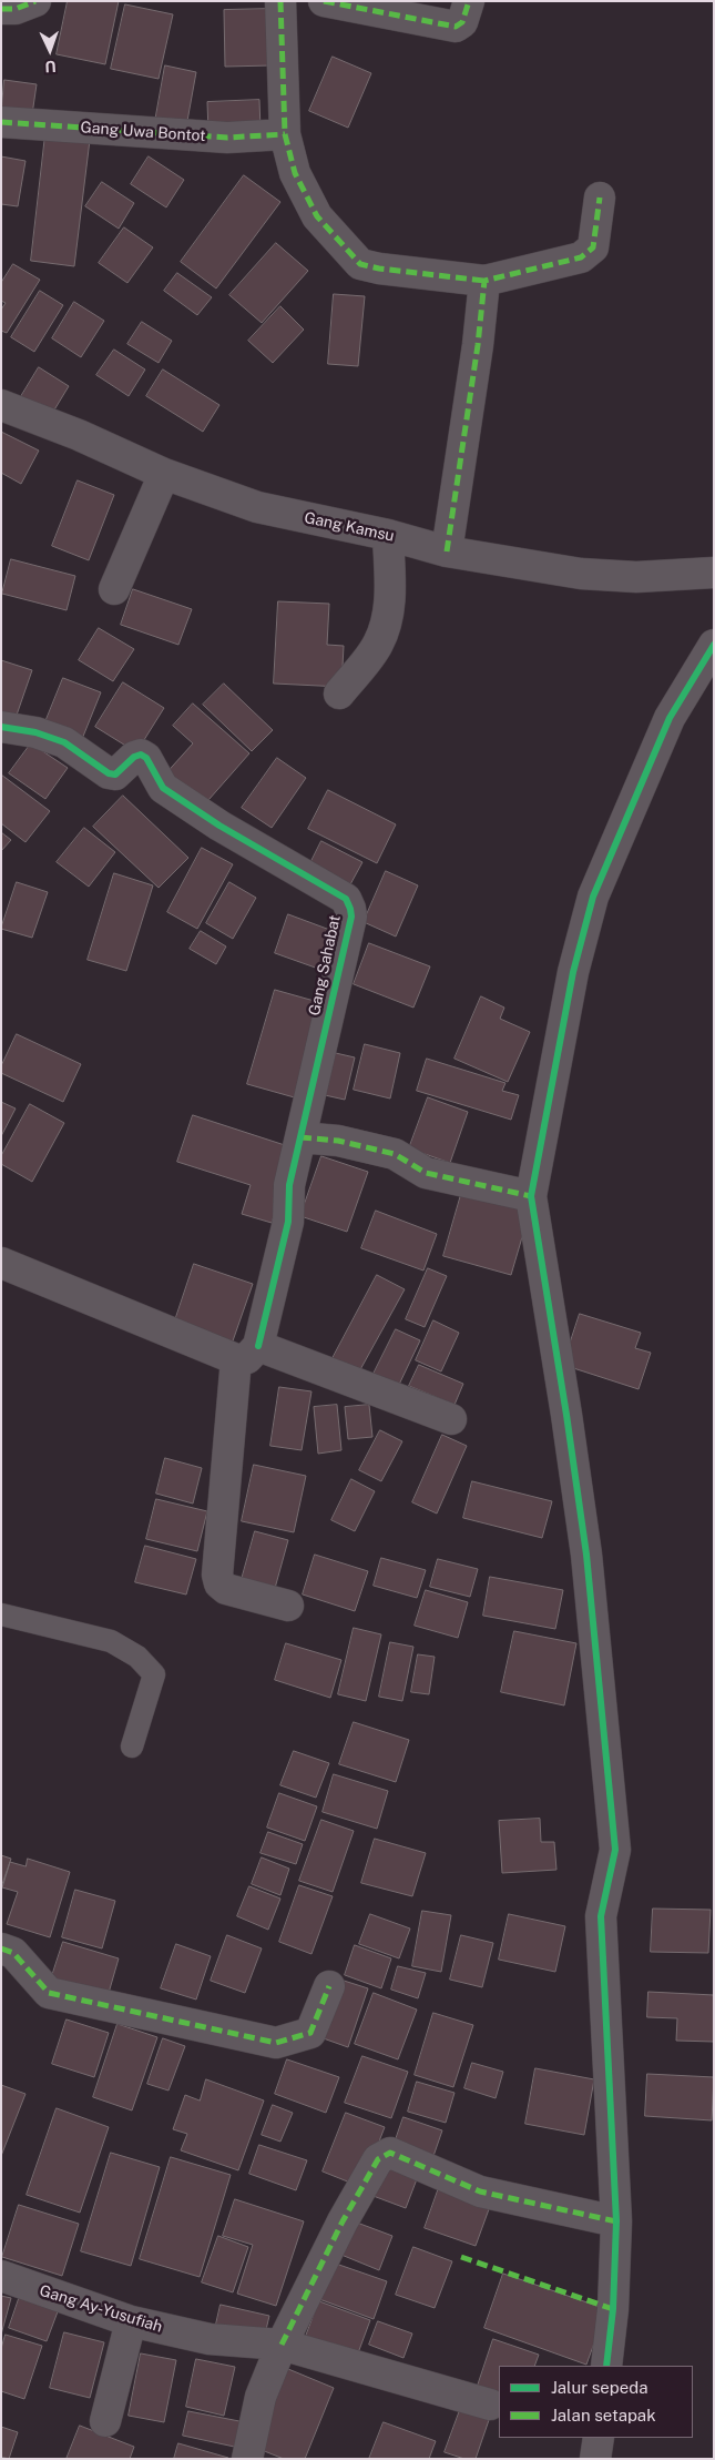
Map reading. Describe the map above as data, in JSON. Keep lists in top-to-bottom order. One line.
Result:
{"streets":{"street":["Gang Uwa Bontot","Gang Kamsu","Gang Sahabat","Gang Ay-Yusufiah"]},"legend":["Jalur sepeda","Jalan setapak"],"north":"bottom"}
